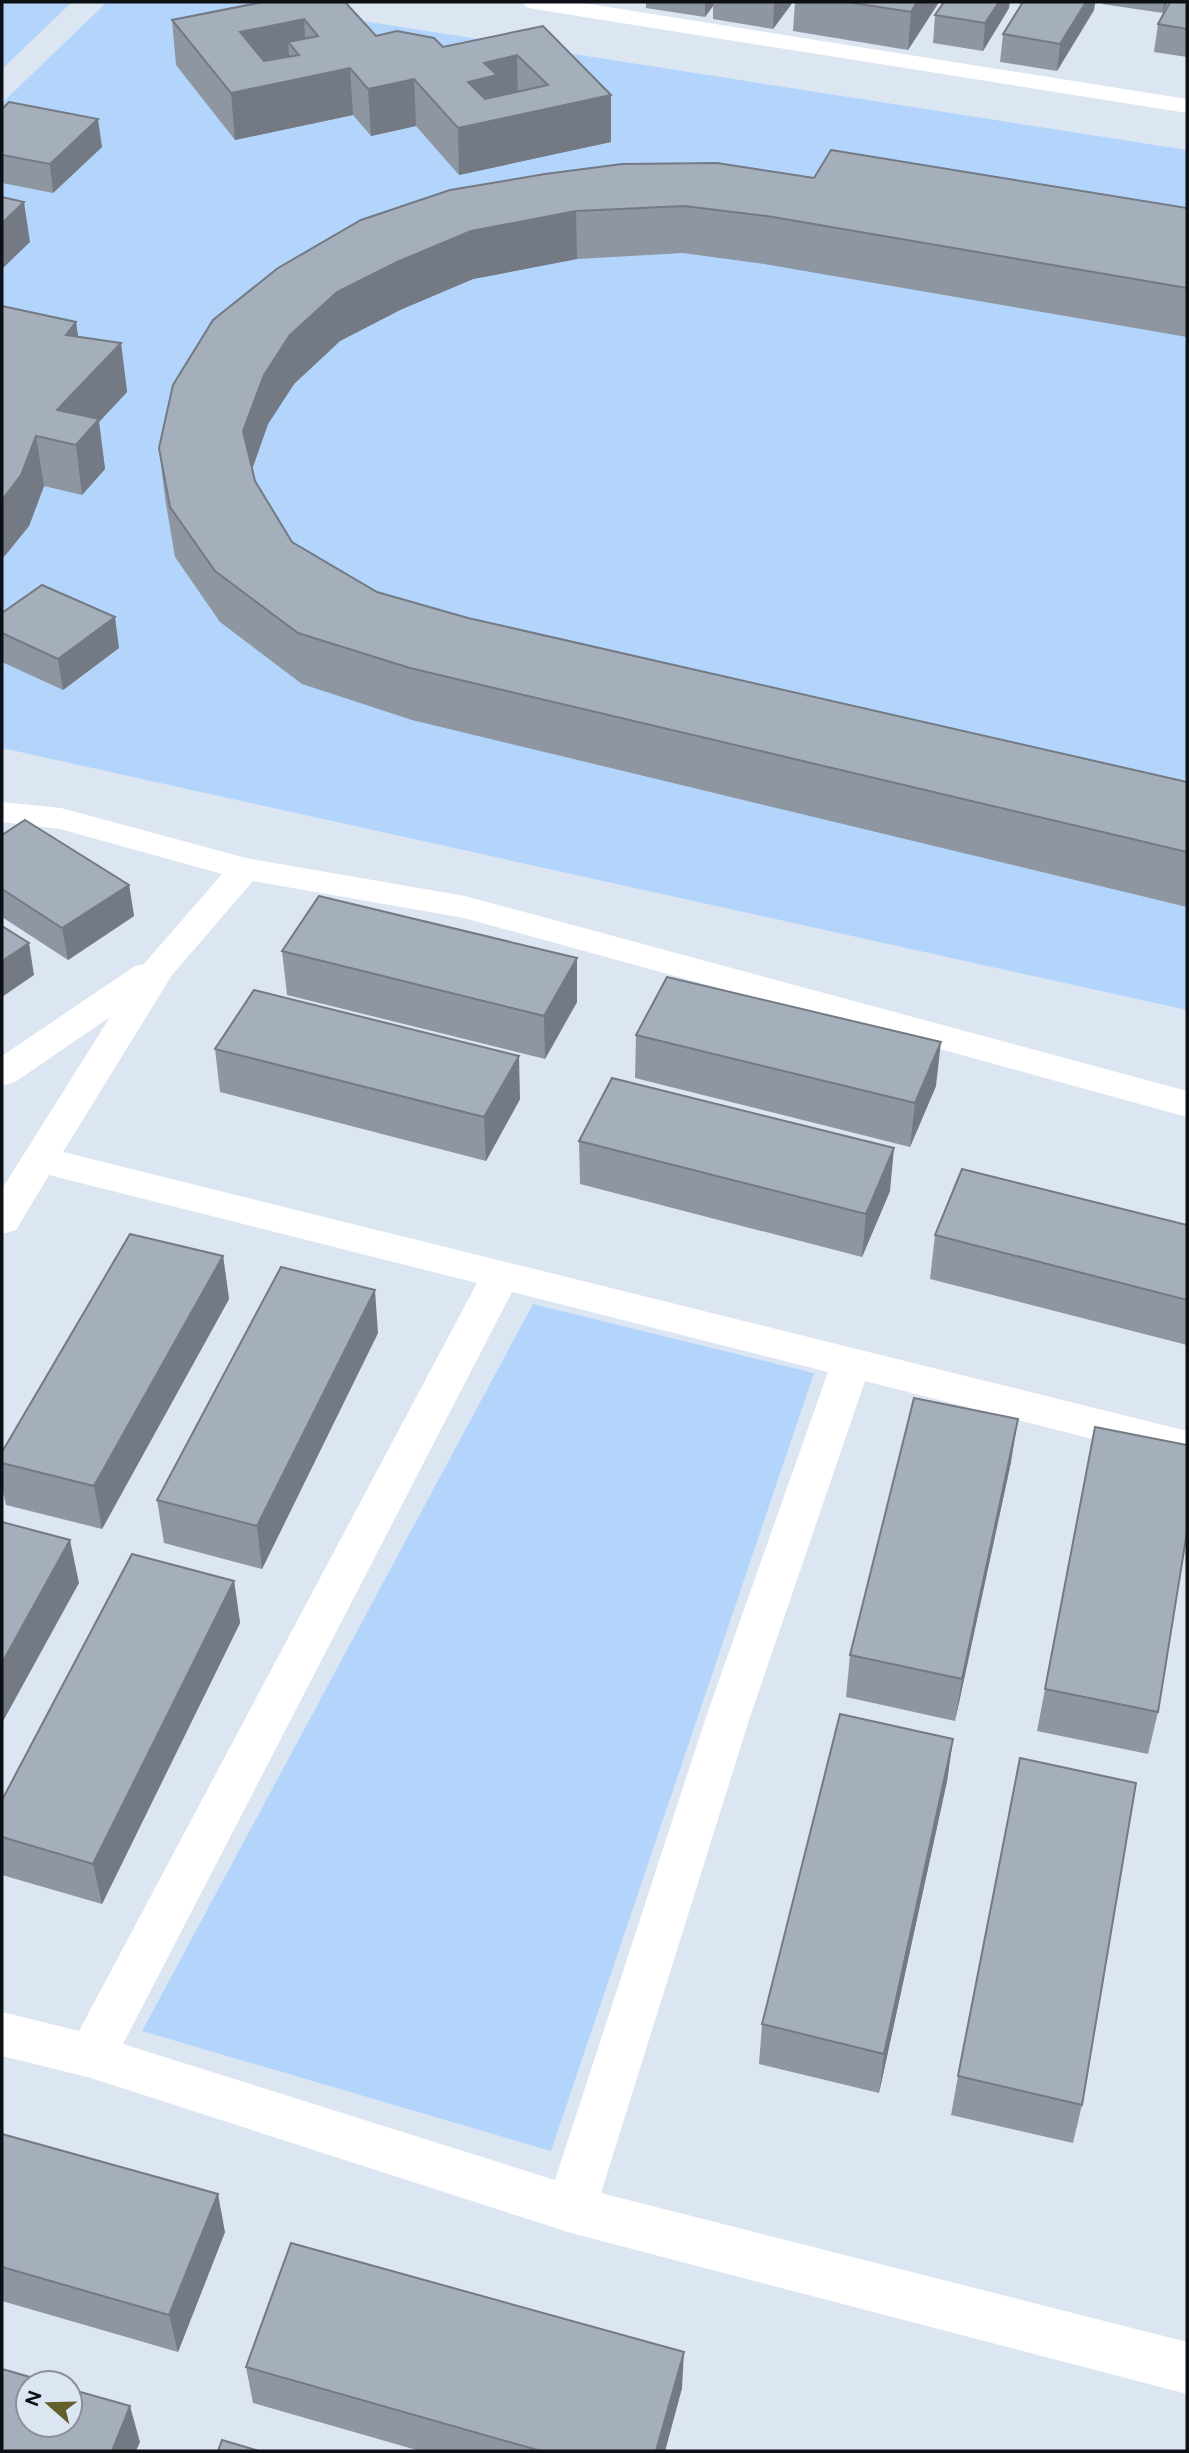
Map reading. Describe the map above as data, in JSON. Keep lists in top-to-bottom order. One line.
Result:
{"north":"left"}
